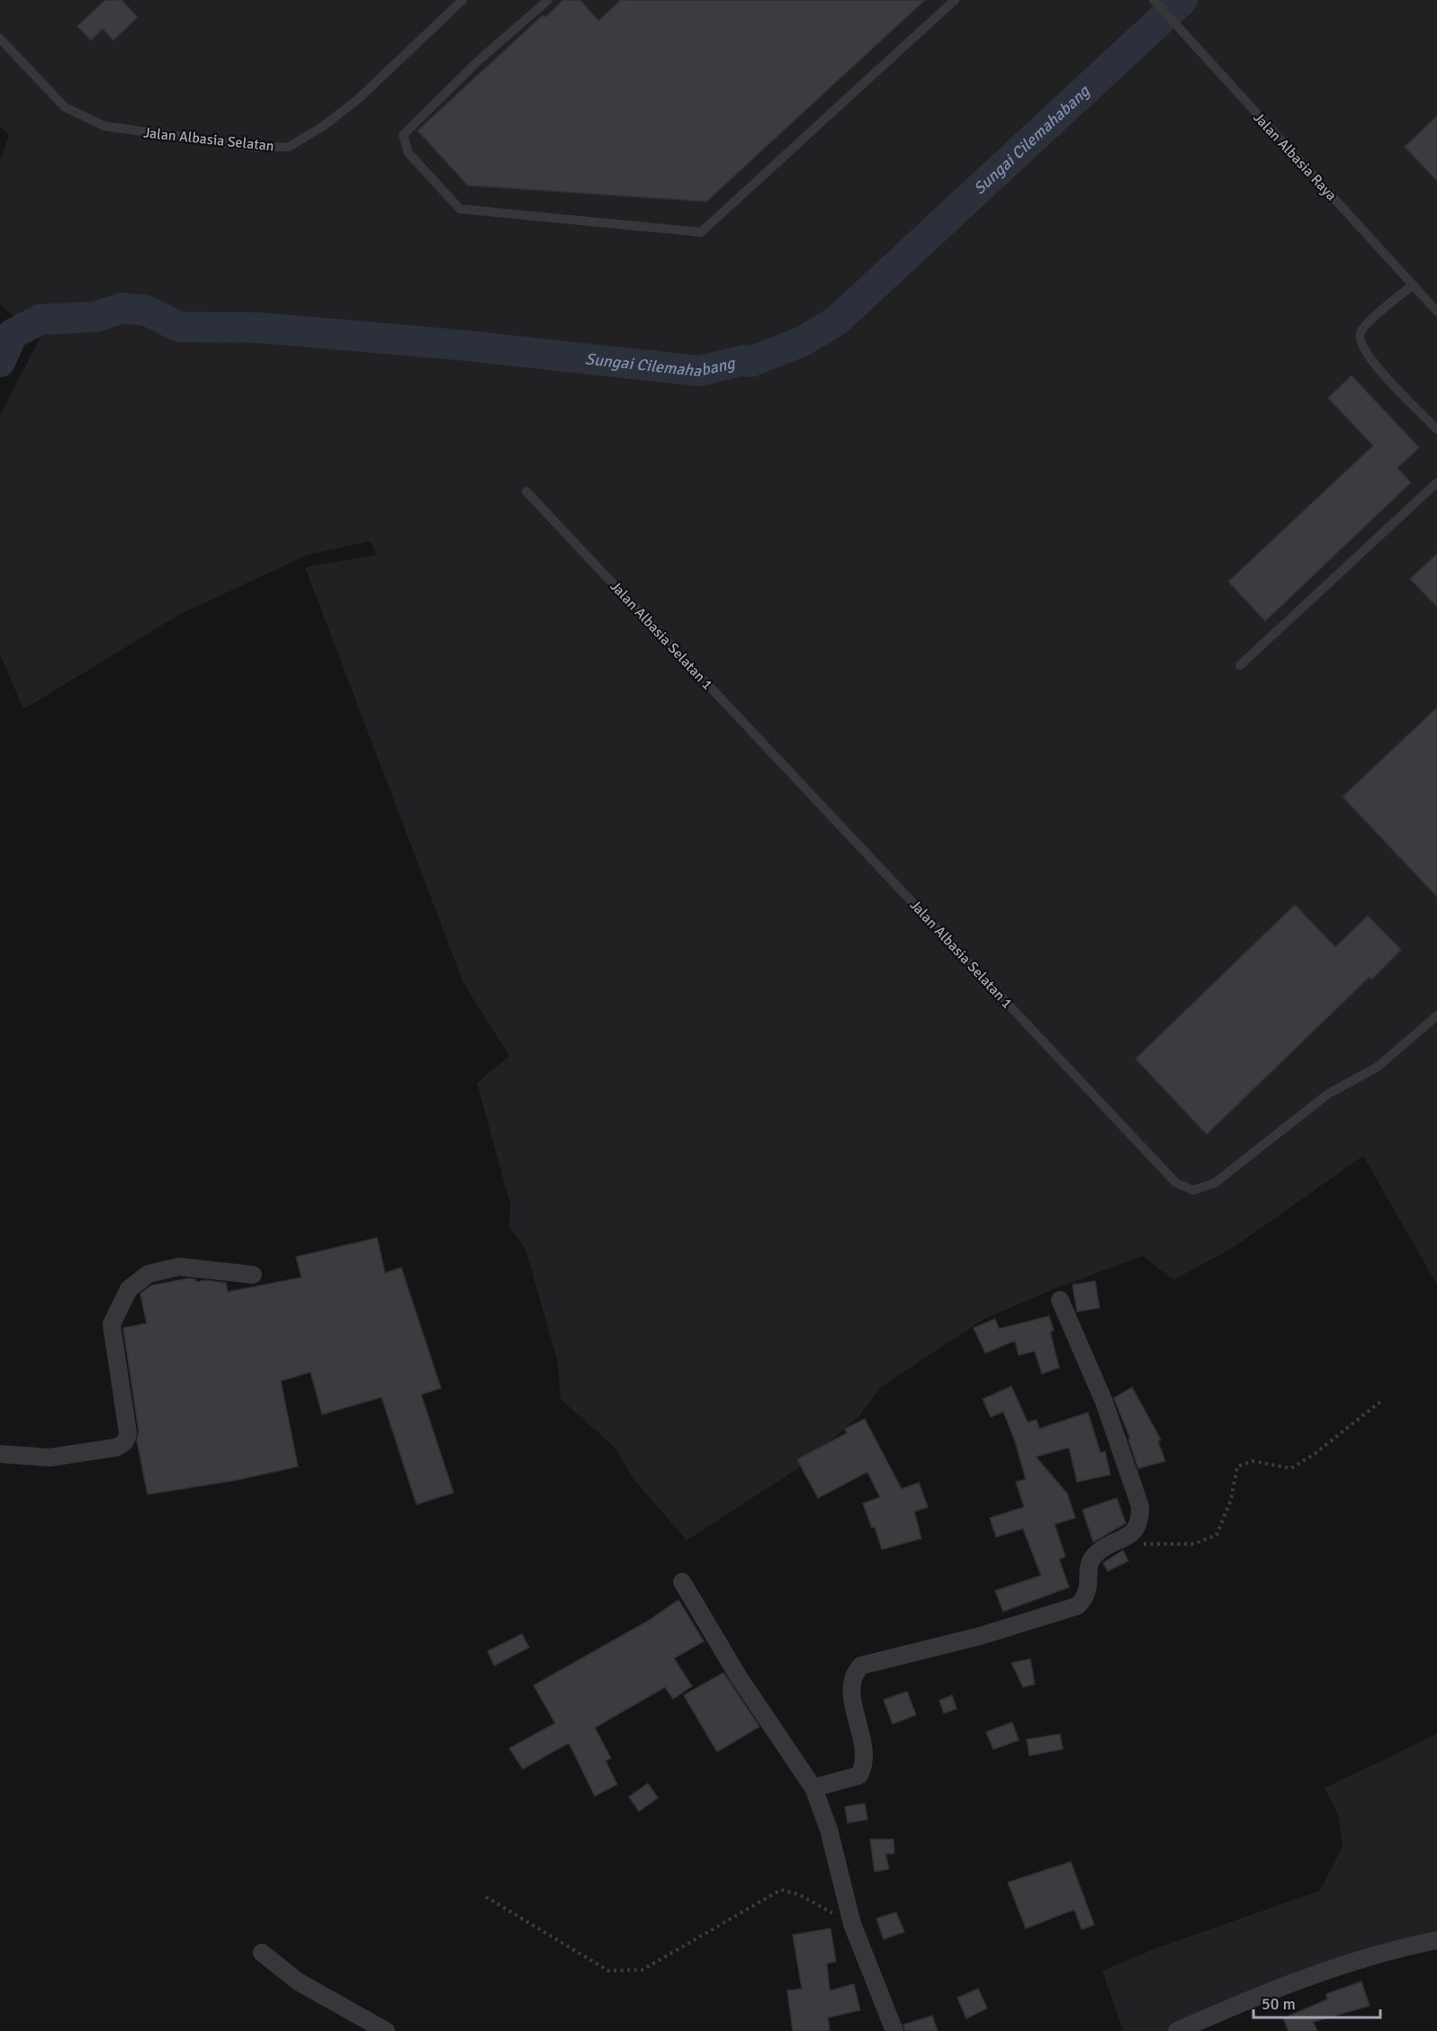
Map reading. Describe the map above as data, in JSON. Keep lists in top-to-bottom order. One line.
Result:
{"streets":{"lane":["Jalan Albasia Selatan","Jalan Albasia Raya","Jalan Albasia Selatan 1"]},"water":["Sungai Cilemahabang"],"scale_bar":"50 m"}
